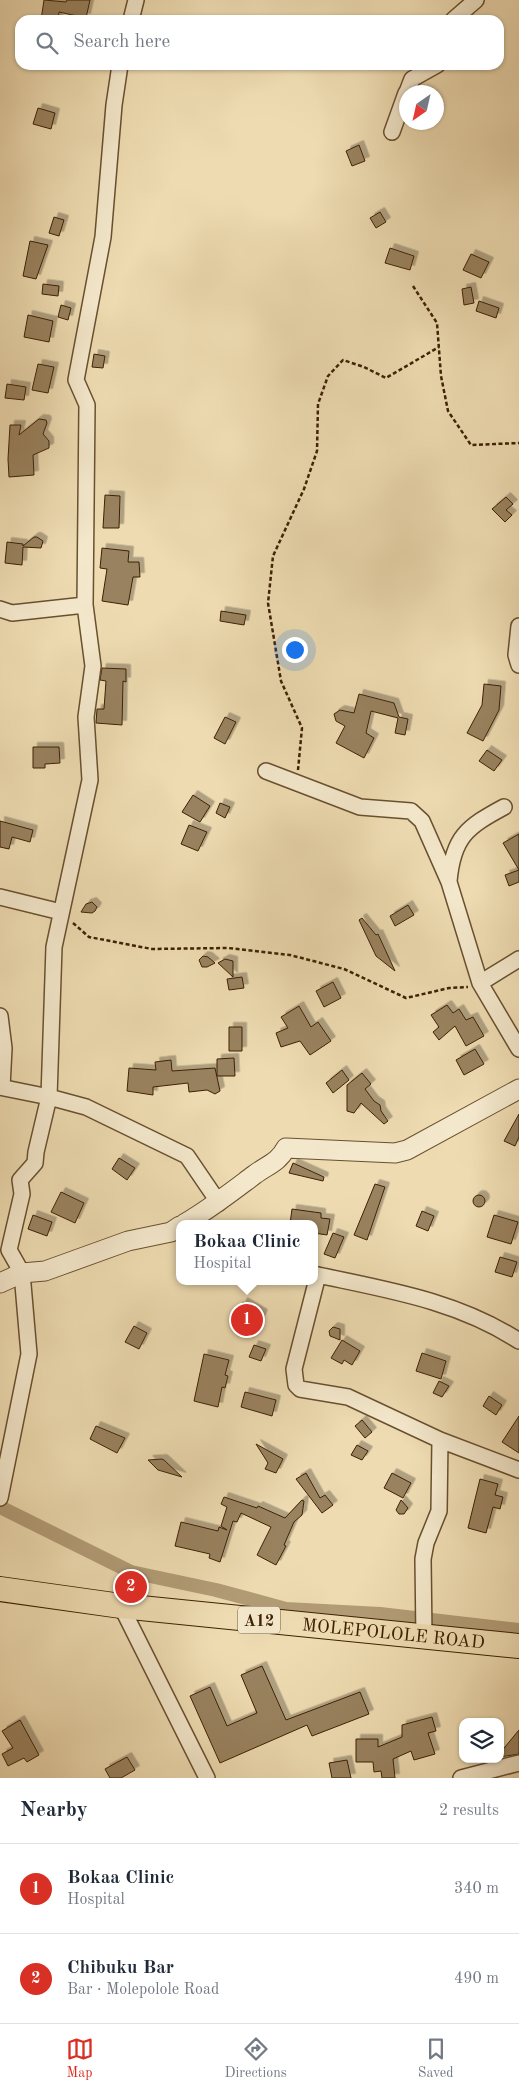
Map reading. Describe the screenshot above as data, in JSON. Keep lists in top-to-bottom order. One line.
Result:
{"streets":{"main road":["A12","MOLEPOLOLE ROAD"]},"north":"bottom left","page":{"search":"Search here","popup":["Bokaa Clinic","Hospital"],"pins":["1","2"],"heading":["Nearby","2 results"],"list":[{"mark":"1","name":"Bokaa Clinic","note":"Hospital","value":"340 m"},{"mark":"2","name":"Chibuku Bar","note":"Bar · Molepolole Road","value":"490 m"}],"nav":["Map","Directions","Saved"]}}
